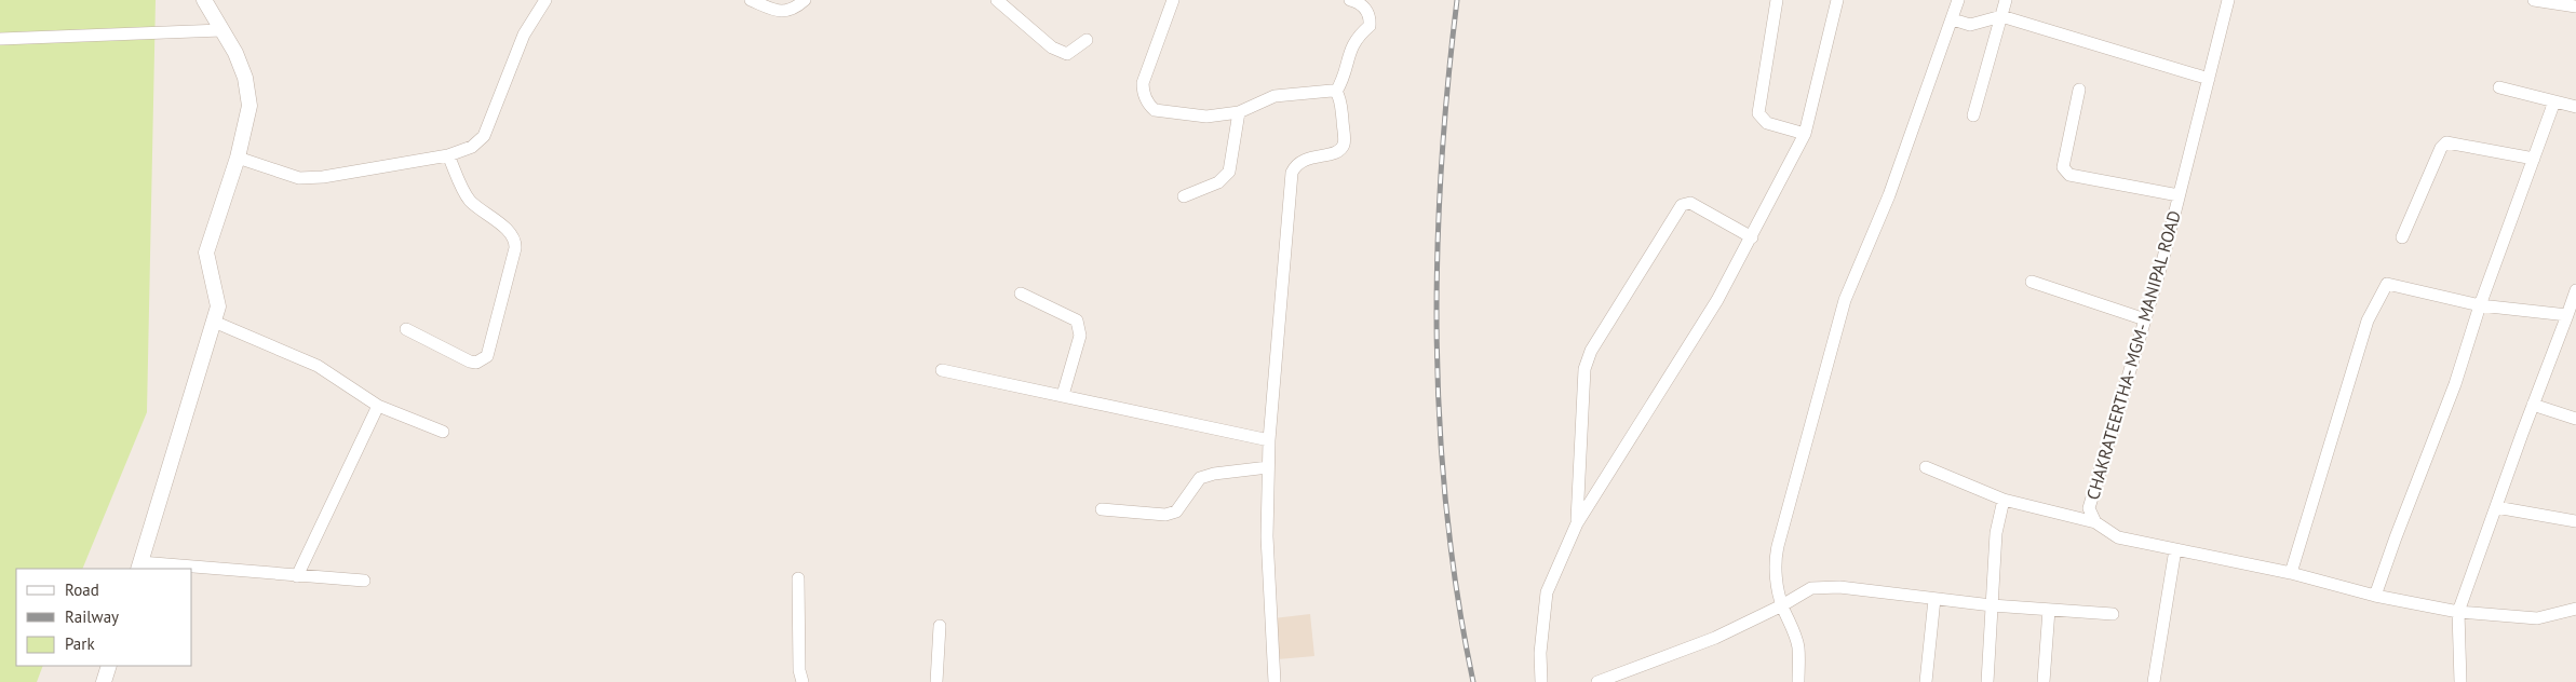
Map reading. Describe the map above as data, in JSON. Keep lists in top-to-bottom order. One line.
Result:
{"streets":{"street":["CHAKRATEERTHA- MGM- MANIPAL ROAD"]},"legend":["Road","Railway","Park"]}
